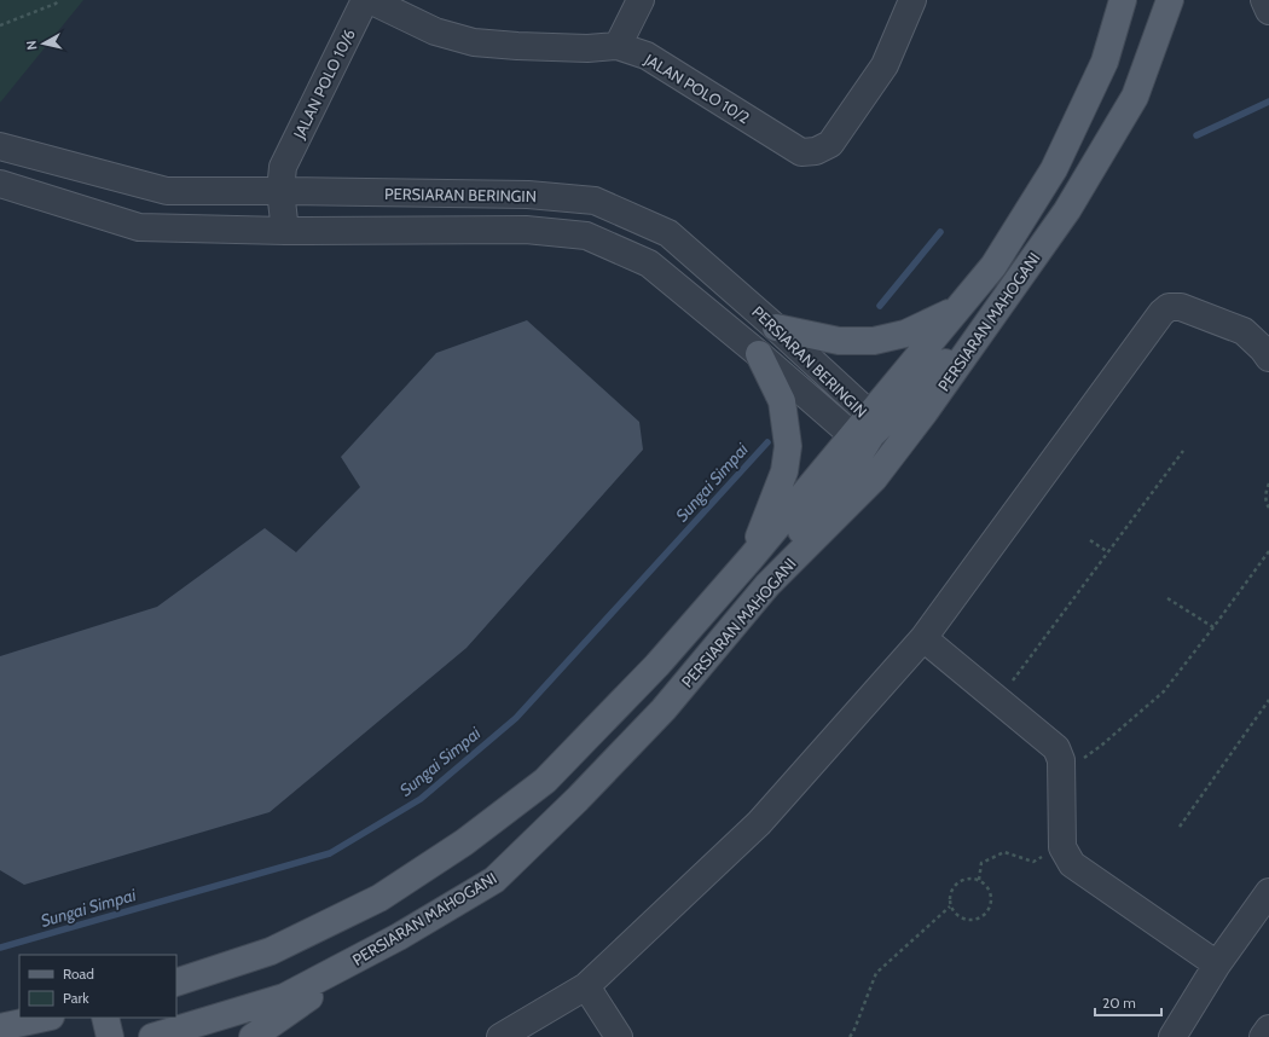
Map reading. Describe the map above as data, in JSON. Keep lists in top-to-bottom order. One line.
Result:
{"streets":{"main road":["PERSIARAN MAHOGANI"],"street":["JALAN POLO 10/6","JALAN POLO 10/2","PERSIARAN BERINGIN"]},"crossings":[["JALAN POLO 10/6","PERSIARAN BERINGIN"],["PERSIARAN BERINGIN","PERSIARAN MAHOGANI"]],"water":["Sungai Simpai"],"legend":["Road","Park"],"scale_bar":"20 m","north":"left"}
